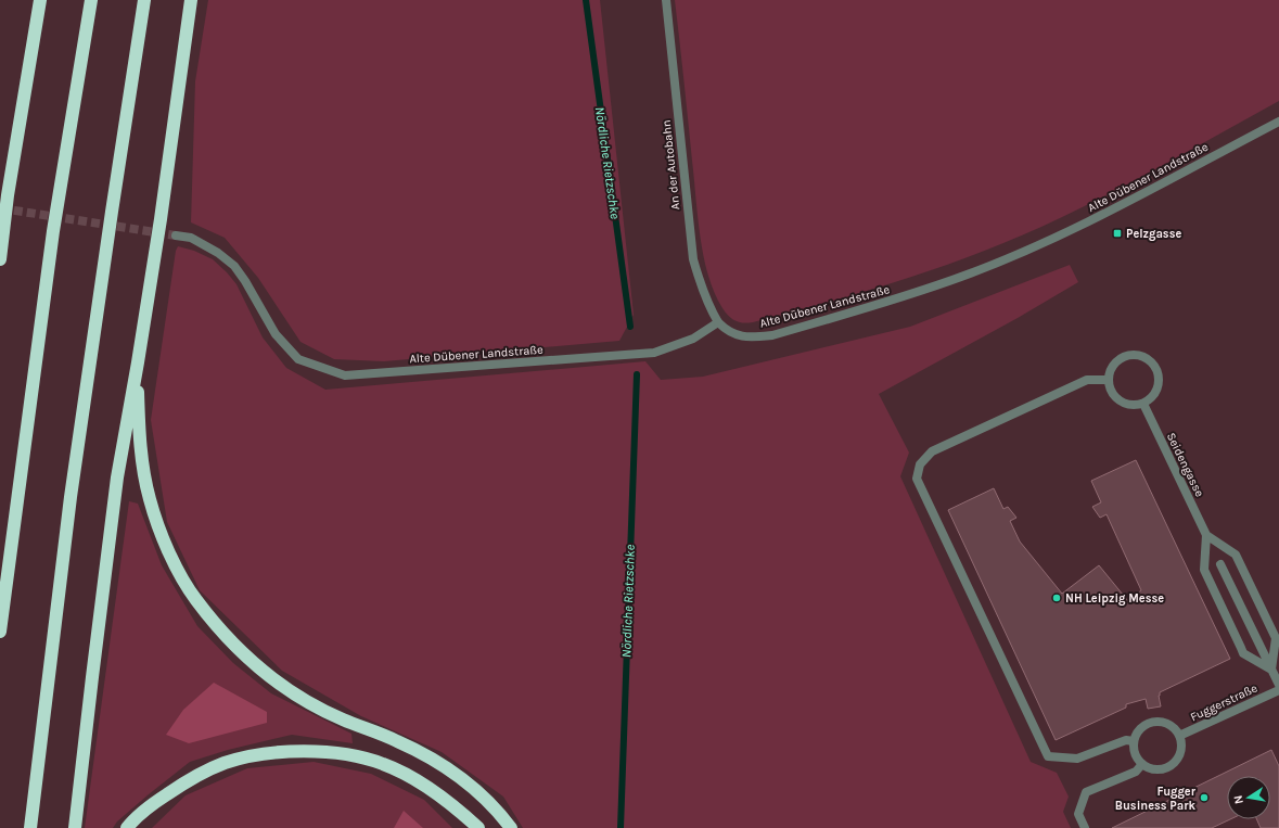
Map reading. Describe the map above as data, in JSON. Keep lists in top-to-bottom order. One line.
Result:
{"streets":{"street":["An der Autobahn","Alte Dübener Landstraße","Seidengasse","Fuggerstraße"]},"crossings":[["An der Autobahn","Alte Dübener Landstraße"]],"water":["Nördliche Rietzschke"],"places":{"transit":["Pelzgasse"],"other":["NH Leipzig Messe","Fugger Business Park"]},"north":"left"}
